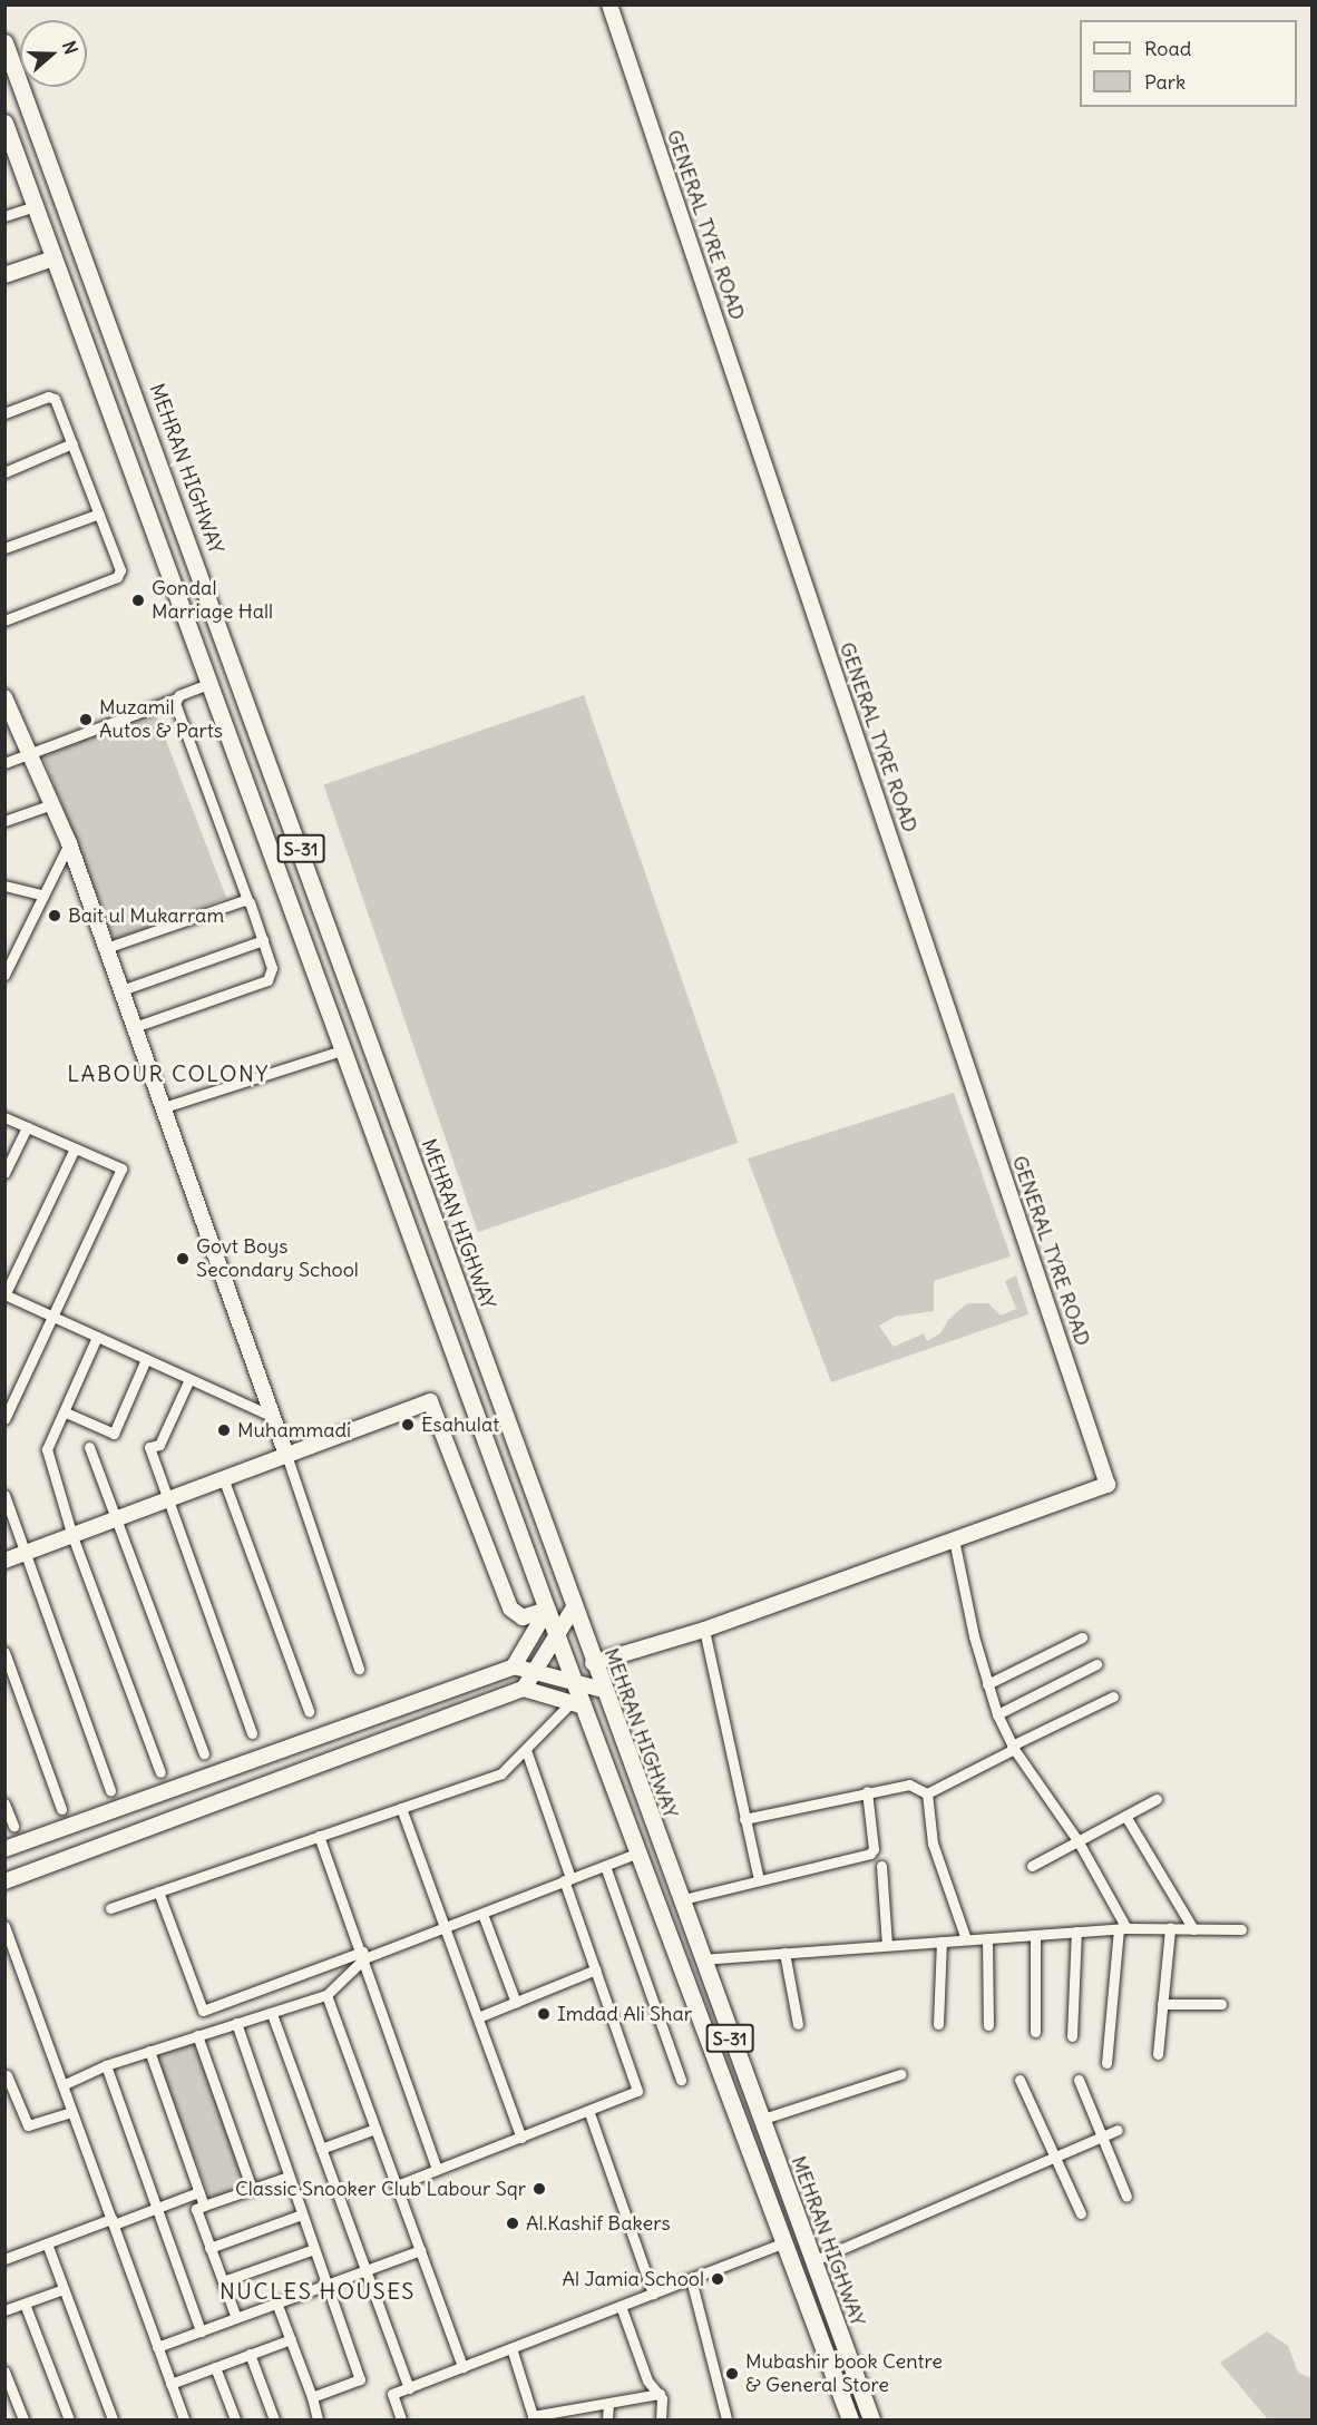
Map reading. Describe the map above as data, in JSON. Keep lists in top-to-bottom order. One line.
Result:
{"streets":{"main road":["MEHRAN HIGHWAY","S-31"],"street":["GENERAL TYRE ROAD"]},"districts":["LABOUR COLONY","NUCLES HOUSES"],"places":["Gondal Marriage Hall","Muzamil Autos & Parts","Bait ul Mukarram","Govt Boys Secondary School","Esahulat","Muhammadi","Imdad Ali Shar","Classic Snooker Club Labour Sqr","Al.Kashif Bakers","Al Jamia School","Mubashir book Centre & General Store"],"legend":["Road","Park"],"north":"right"}
